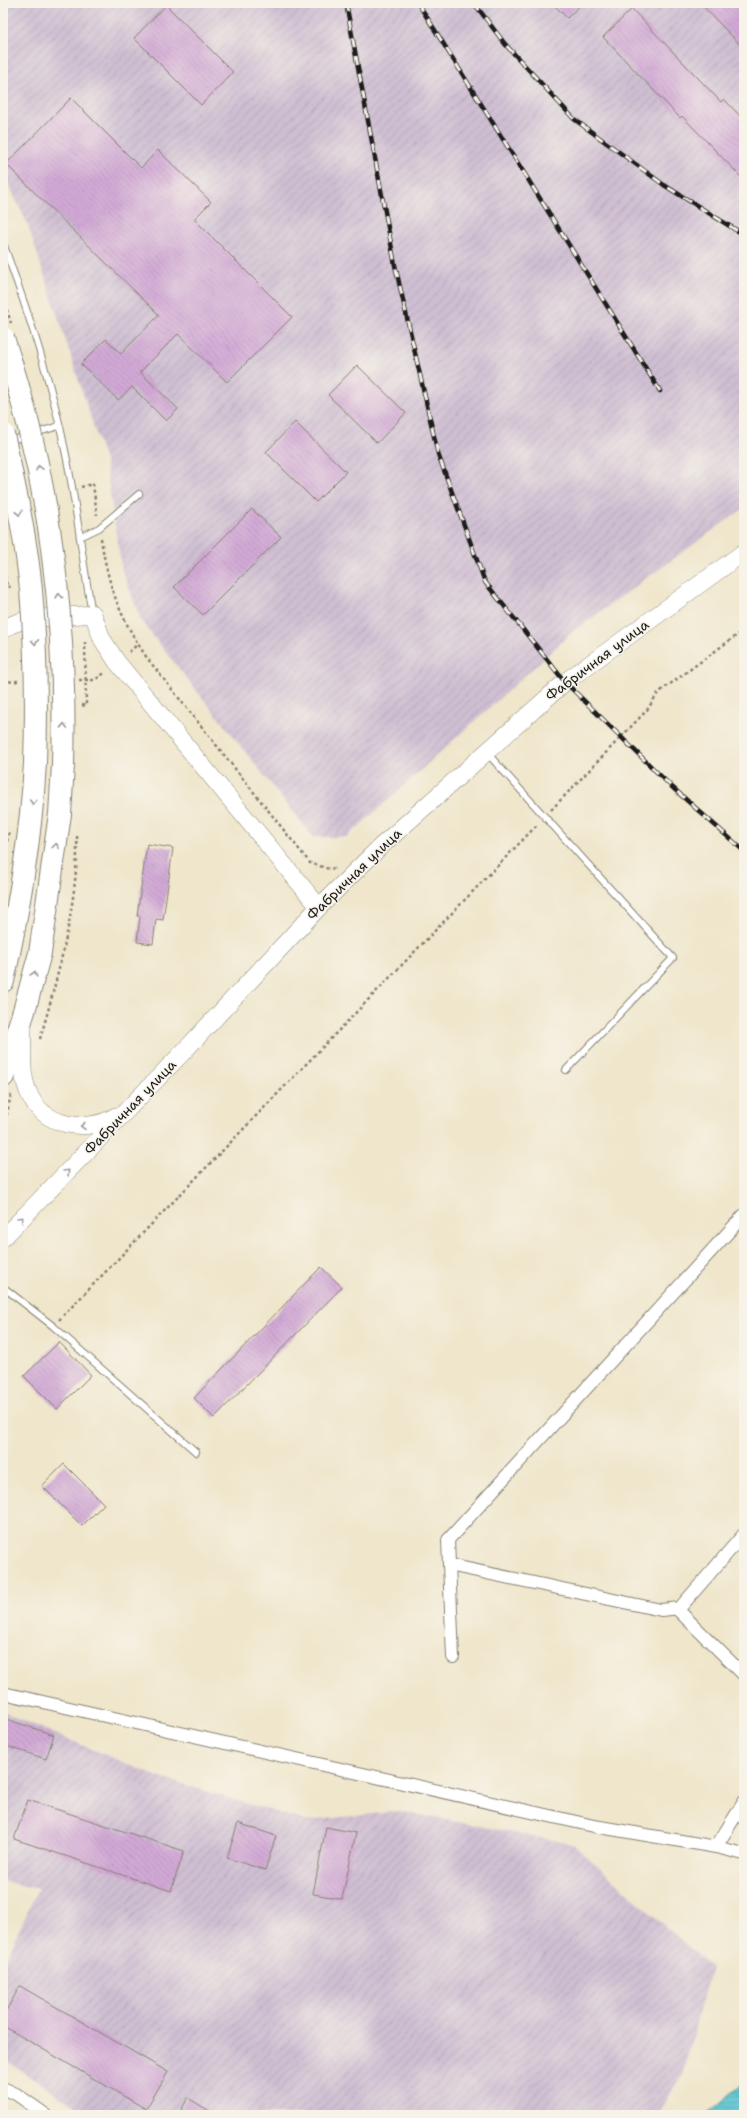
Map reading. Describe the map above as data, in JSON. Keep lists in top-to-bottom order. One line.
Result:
{"streets":{"street":["Фабричная улица"]}}
